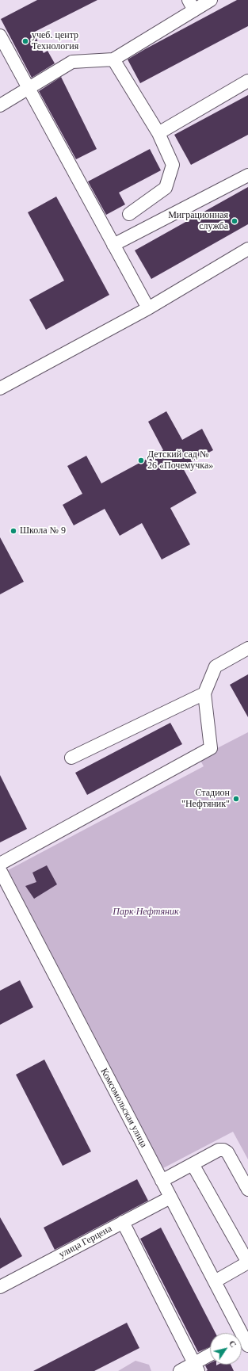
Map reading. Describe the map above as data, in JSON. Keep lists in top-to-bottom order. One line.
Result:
{"streets":{"street":["Комсомольская улица","улица Герцена"]},"crossings":[["Комсомольская улица","улица Герцена"]],"parks":["Парк Нефтяник"],"places":["учеб. центр Технология","Миграционная служба","Детский сад № 26 «Почемучка»","Школа № 9","Стадион \"Нефтяник\""],"north":"top right"}
